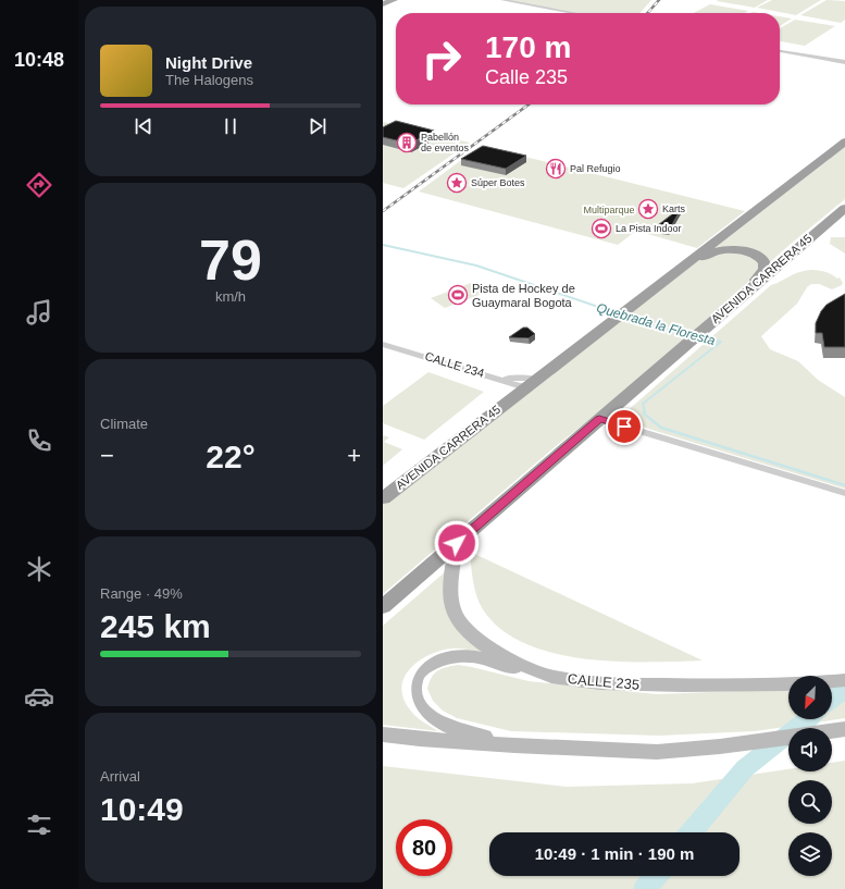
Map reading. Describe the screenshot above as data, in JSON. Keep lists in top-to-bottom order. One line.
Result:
{"streets":{"highway":["AVENIDA CARRERA 45"],"main road":["CALLE 235"],"street":["CALLE 234"]},"crossings":[["AVENIDA CARRERA 45","CALLE 234"],["AVENIDA CARRERA 45","CALLE 235"]],"water":["Quebrada la Floresta"],"parks":["Multiparque"],"places":{"building":["Pabellón de eventos"],"restaurant":["Pal Refugio"],"place":["Súper Botes","Karts"],"sports":["La Pista Indoor","Pista de Hockey de Guaymaral Bogota"]},"north":"bottom left","page":{"tabs":"10:48","turn":["170 m","Calle 235"],"song":["Night Drive","The Halogens"],"tile":[["79","km/h"],"Climate",["Range · 49%","245 km"],["Arrival","10:49"]],"heat":["−","22°","+"],"limit":"80","trip":"10:49 · 1 min · 190 m"}}
